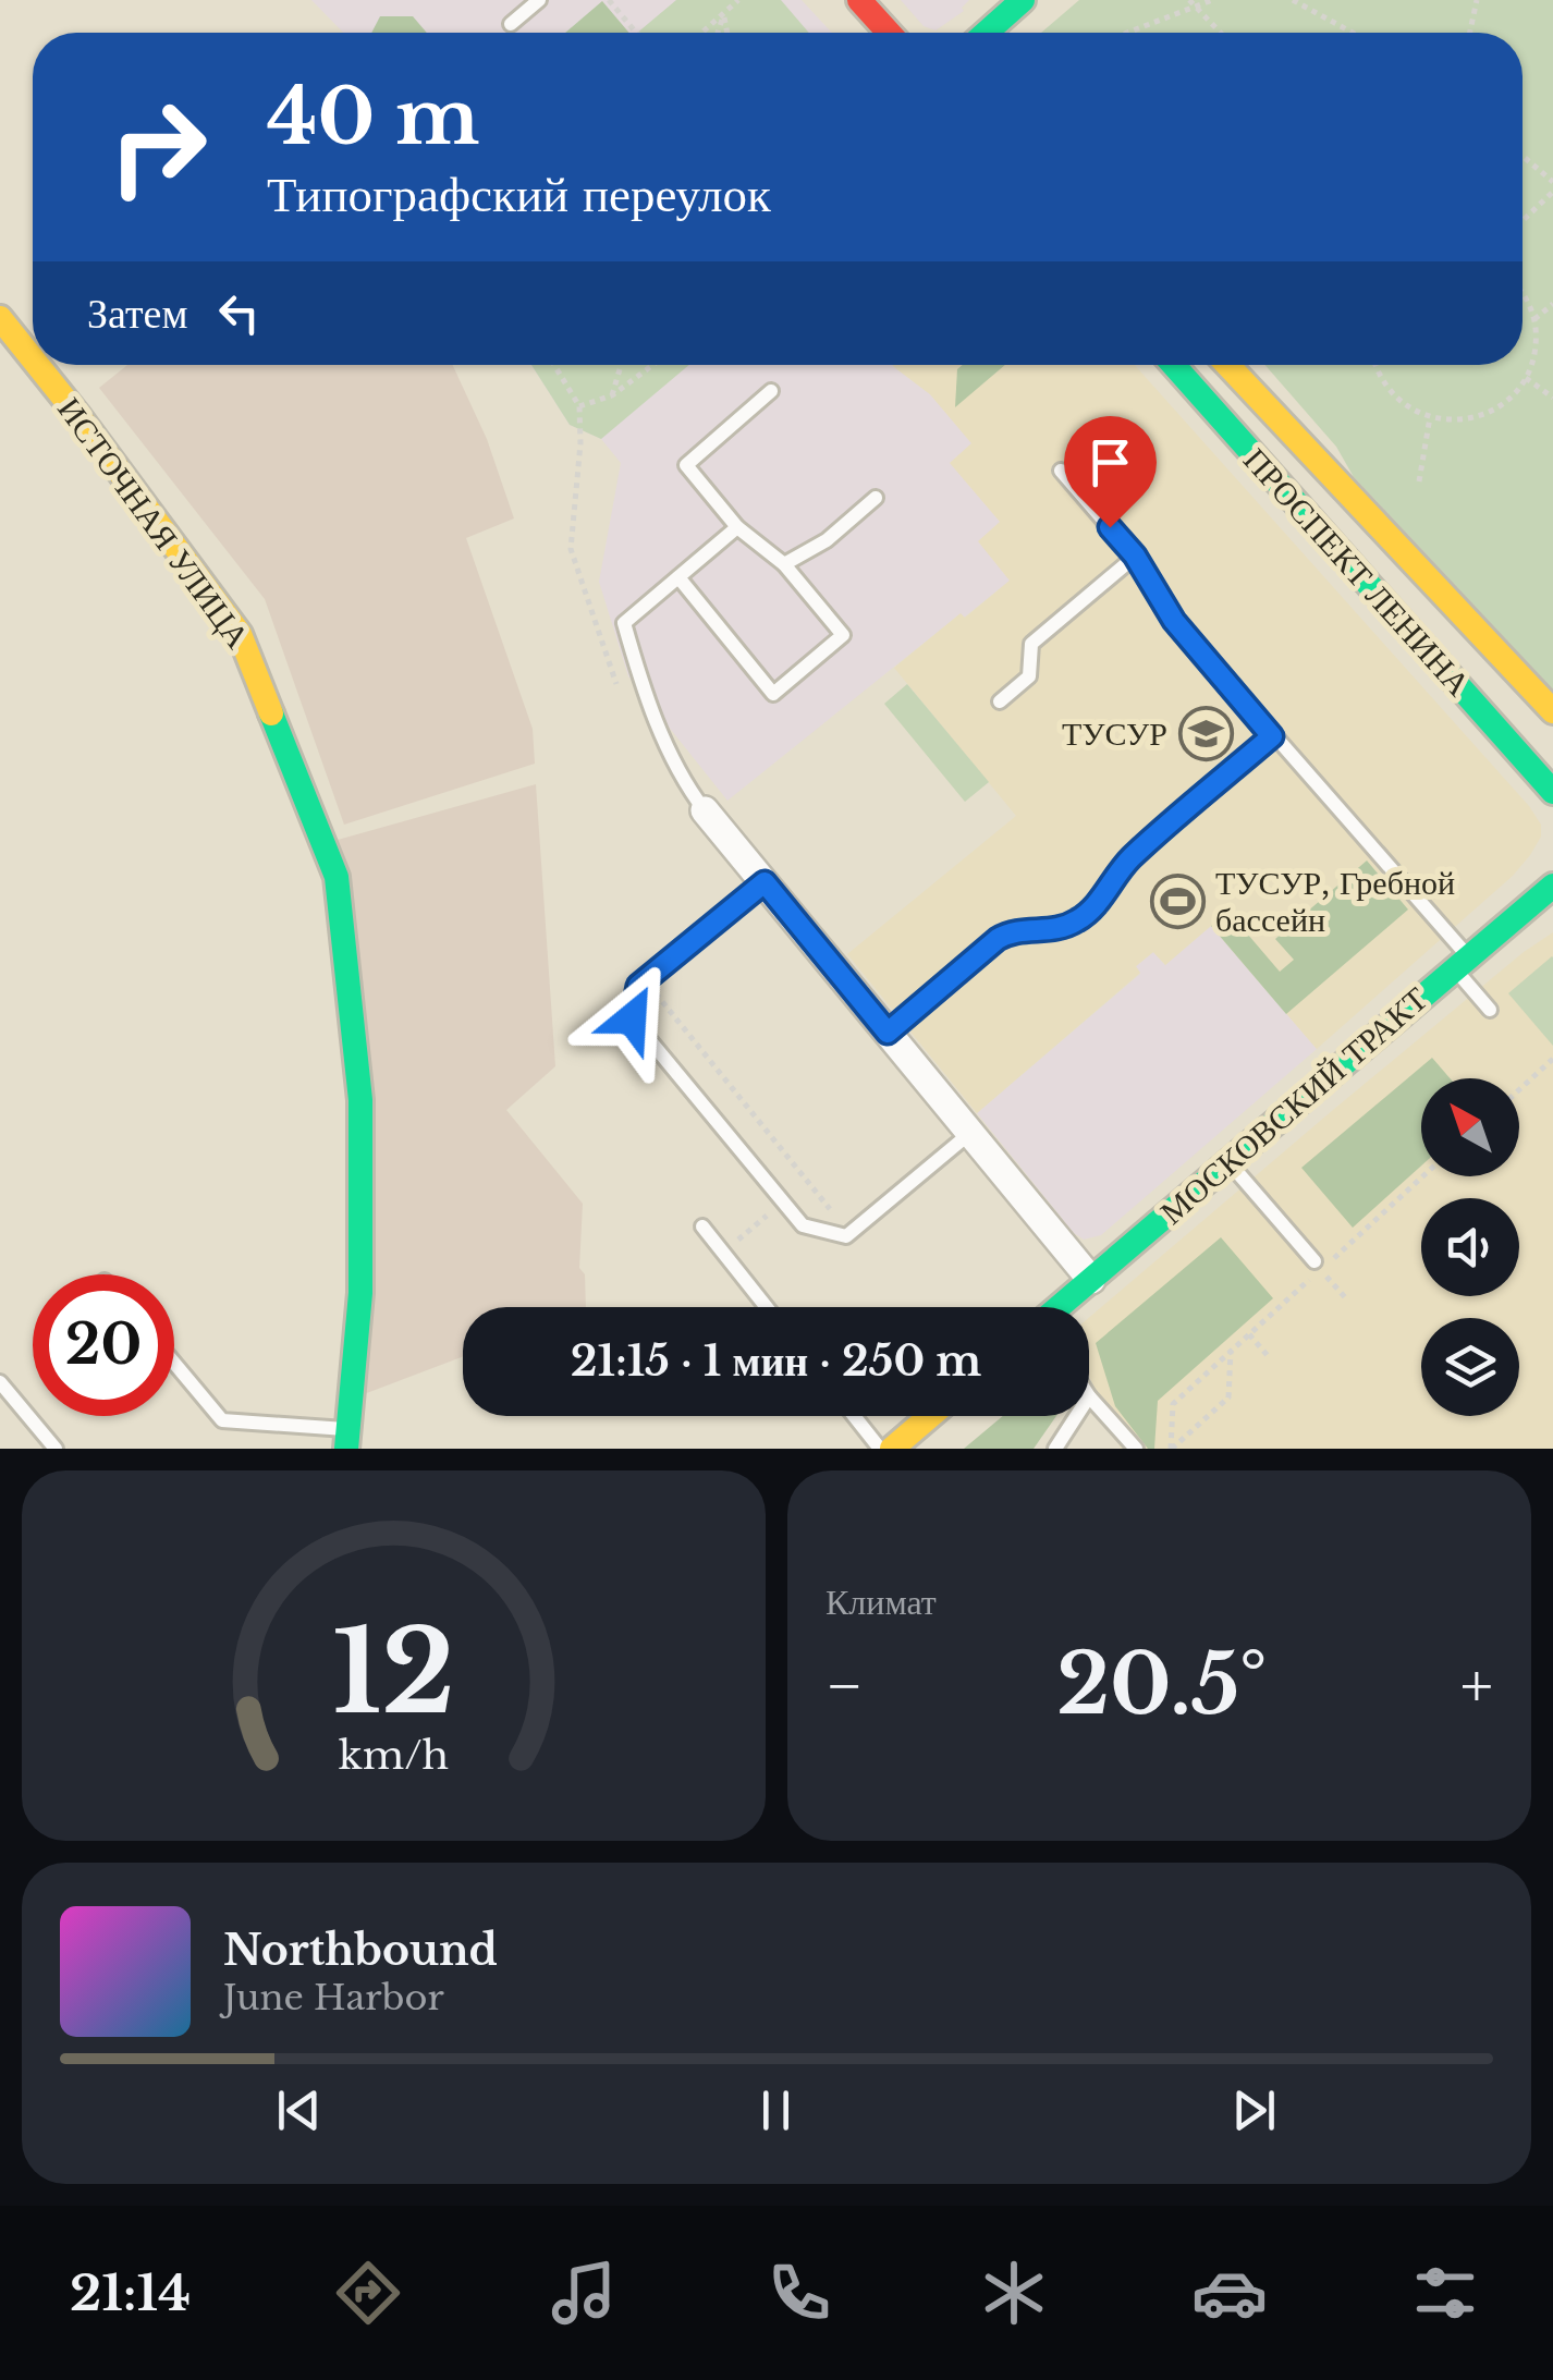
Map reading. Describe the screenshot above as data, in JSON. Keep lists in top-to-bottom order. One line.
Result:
{"streets":{"main road":["ИСТОЧНАЯ УЛИЦА","ПРОСПЕКТ ЛЕНИНА","МОСКОВСКИЙ ТРАКТ"]},"places":{"school or university":["ТУСУР"],"sports":["ТУСУР, Гребной бассейн"]},"north":"top left","page":{"turn":["40 m","Типографский переулок"],"then":"Затем","limit":"20","trip":"21:15 · 1 мин · 250 m","tile":"Климат","heat":["−","20.5°","+"],"song":["Northbound","June Harbor"],"tabs":"21:14","gauge":["12","km/h"]}}
